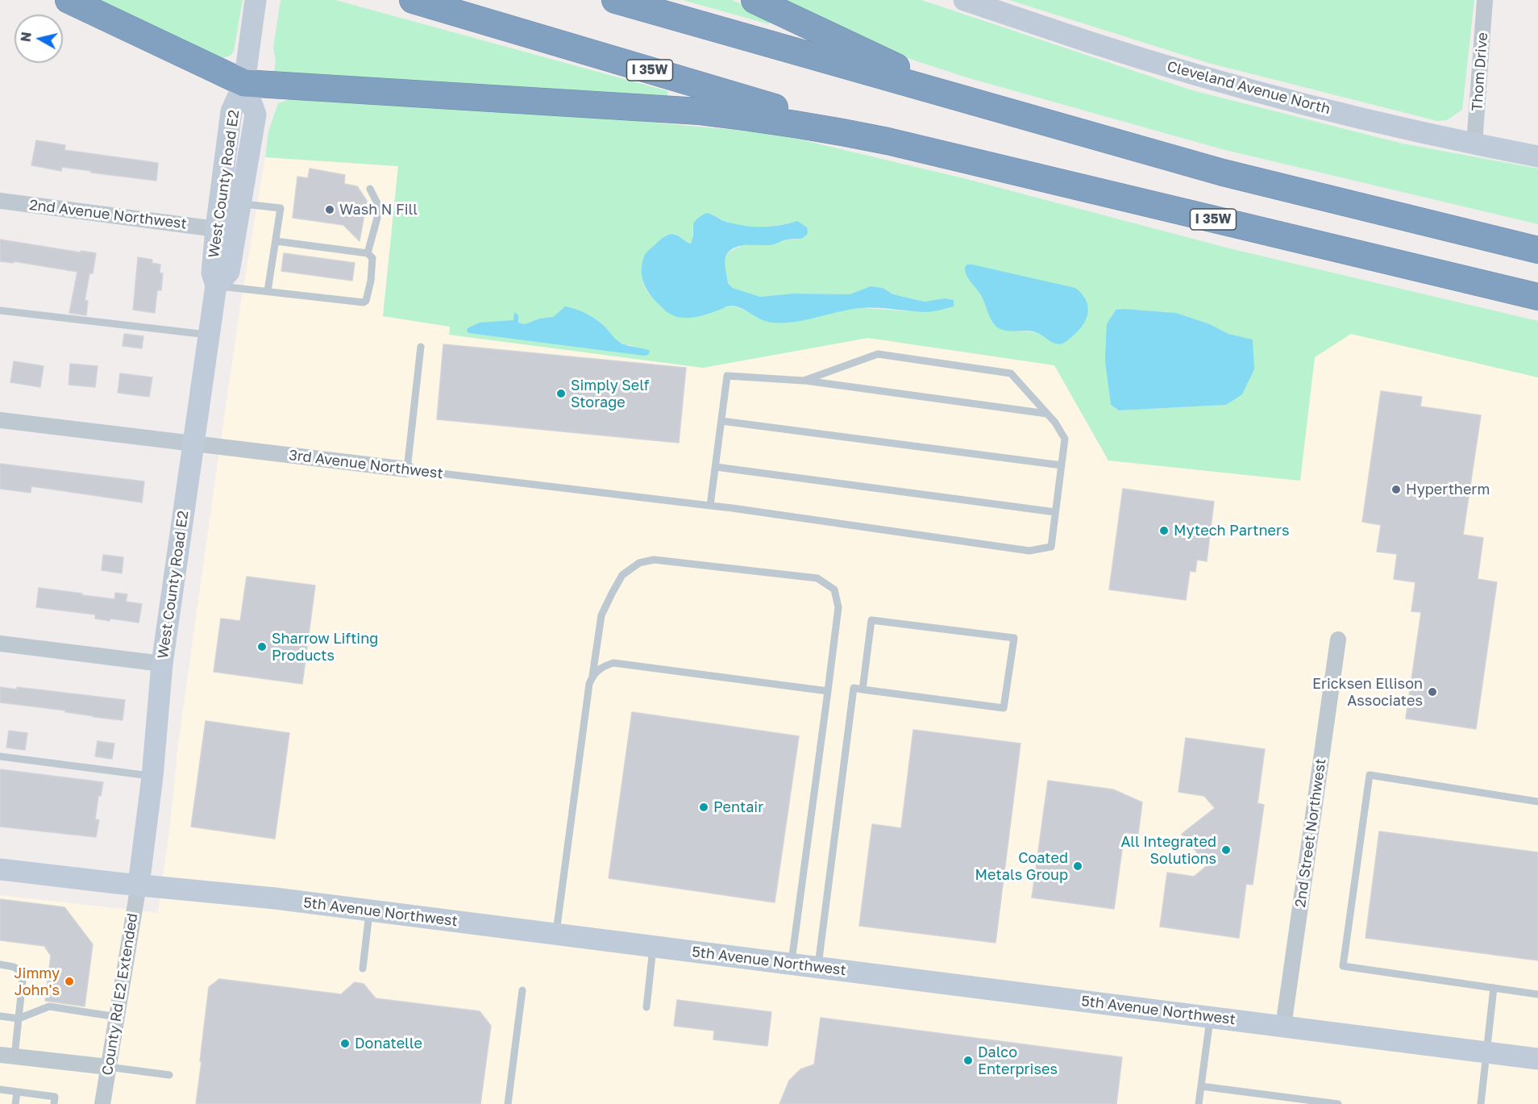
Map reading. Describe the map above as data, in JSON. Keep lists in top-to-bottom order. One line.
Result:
{"streets":{"highway":["I 35W"],"street":["Thom Drive","Cleveland Avenue North","West County Road E2","2nd Avenue Northwest","3rd Avenue Northwest","2nd Street Northwest","5th Avenue Northwest","County Rd E2 Extended"]},"crossings":[["Thom Drive","Cleveland Avenue North"],["West County Road E2","2nd Avenue Northwest"],["West County Road E2","3rd Avenue Northwest"],["West County Road E2","5th Avenue Northwest"],["West County Road E2","County Rd E2 Extended"],["2nd Street Northwest","5th Avenue Northwest"],["5th Avenue Northwest","County Rd E2 Extended"]],"places":["Wash N Fill","Simply Self Storage","Hypertherm","Mytech Partners","Sharrow Lifting Products","Ericksen Ellison Associates","Pentair","All Integrated Solutions","Coated Metals Group","Jimmy John's","Donatelle","Dalco Enterprises"],"north":"left"}
